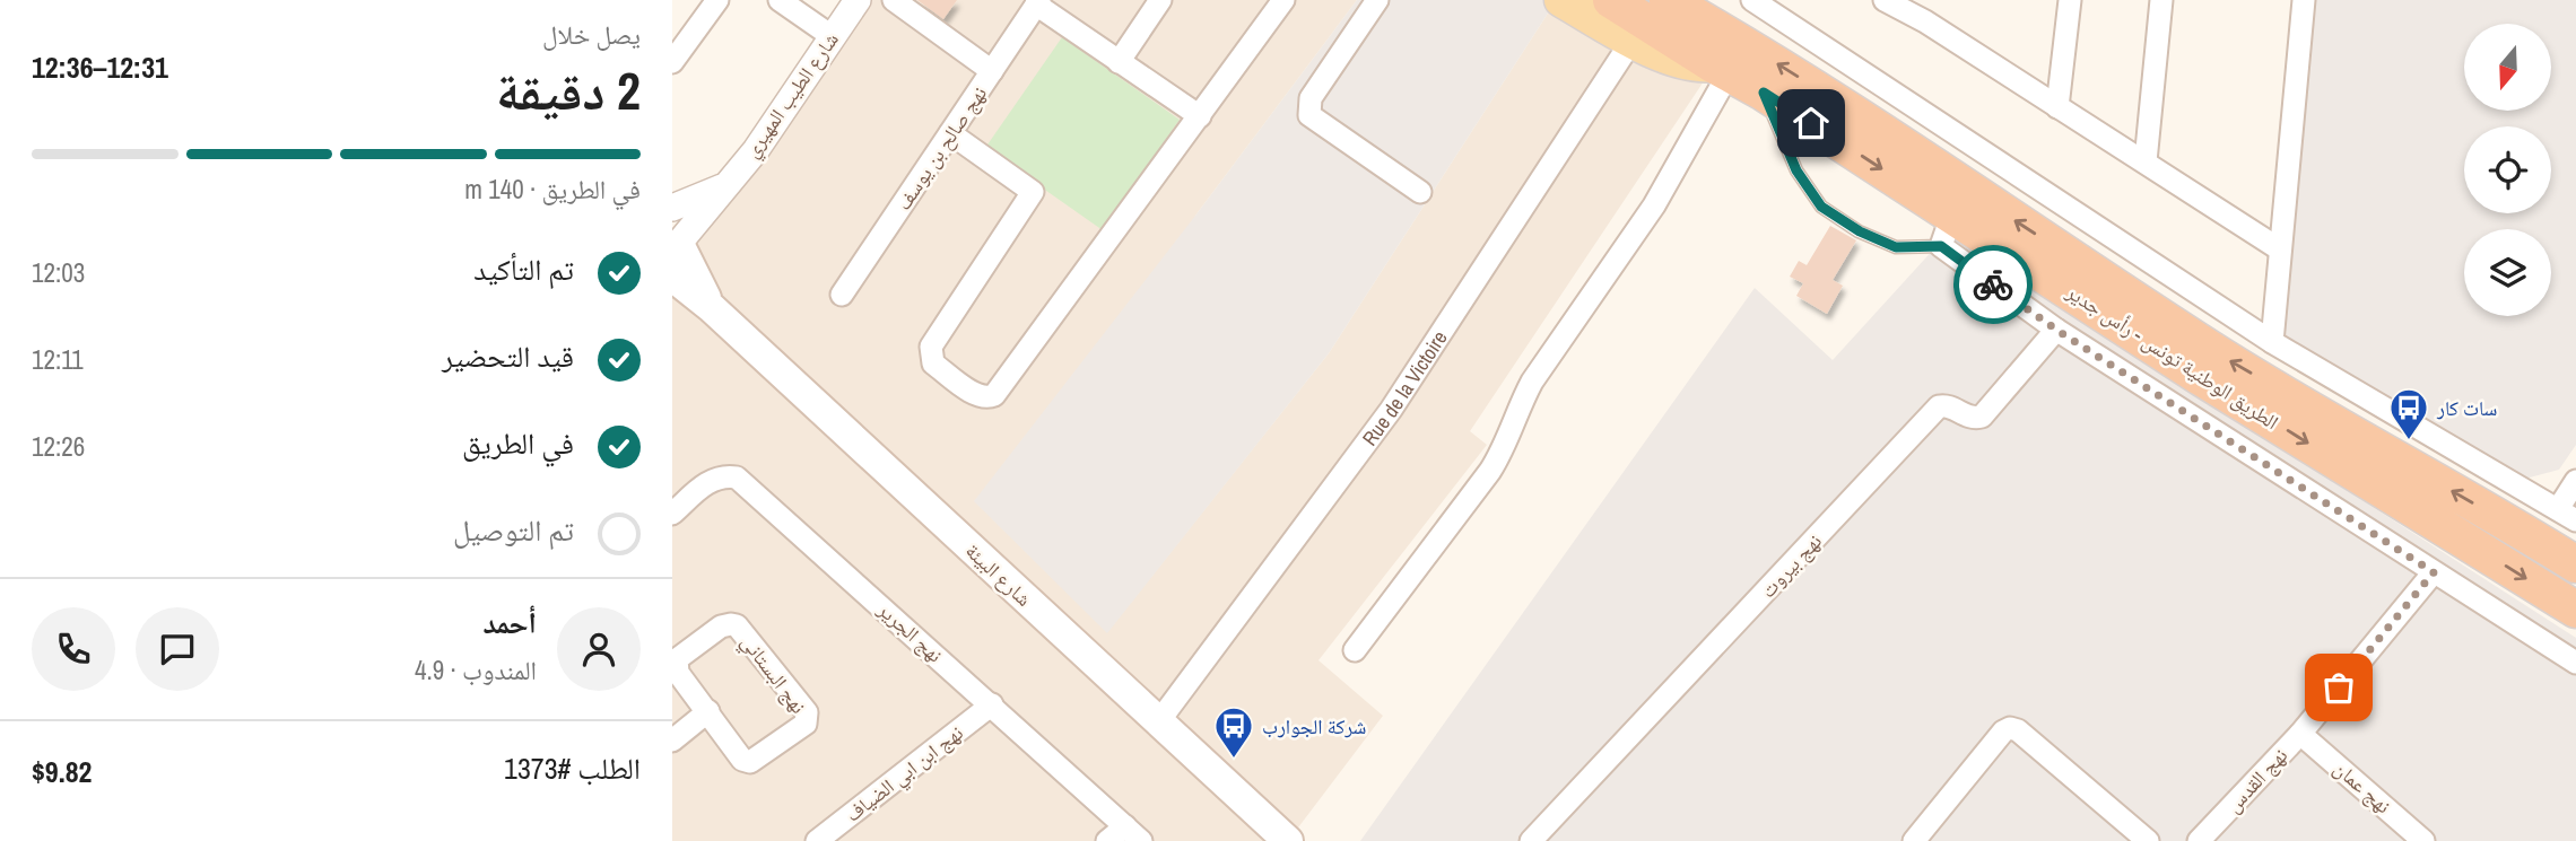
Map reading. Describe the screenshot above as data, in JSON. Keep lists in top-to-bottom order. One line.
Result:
{"streets":{"highway":["الطريق الوطنية تونس - رأس جدير"],"main road":["شارع البيئة"],"street":["شارع الطيب المهيري","نهج صالح بن يوسف","Rue de la Victoire","نهج بيروت","نهج الجرير","نهج البستاني","نهج ابن ابي الضياف","نهج القدس","نهج عمان"]},"crossings":[["شارع الطيب المهيري","شارع البيئة"],["Rue de la Victoire","شارع البيئة"],["نهج الجرير","نهج ابن ابي الضياف"],["نهج القدس","نهج عمان"]],"places":{"bus stop":["سات كار","شركة الجوارب"]},"north":"bottom","page":{"heading":["2 دقيقة","يصل خلال","12:31–12:36"],"panel":["أحمد","المندوب · 4.9","الطلب #1373","$9.82"],"bar":"في الطريق · 140 m","list":[["تم التأكيد","12:03"],["قيد التحضير","12:11"],["في الطريق","12:26"],"تم التوصيل"]}}
